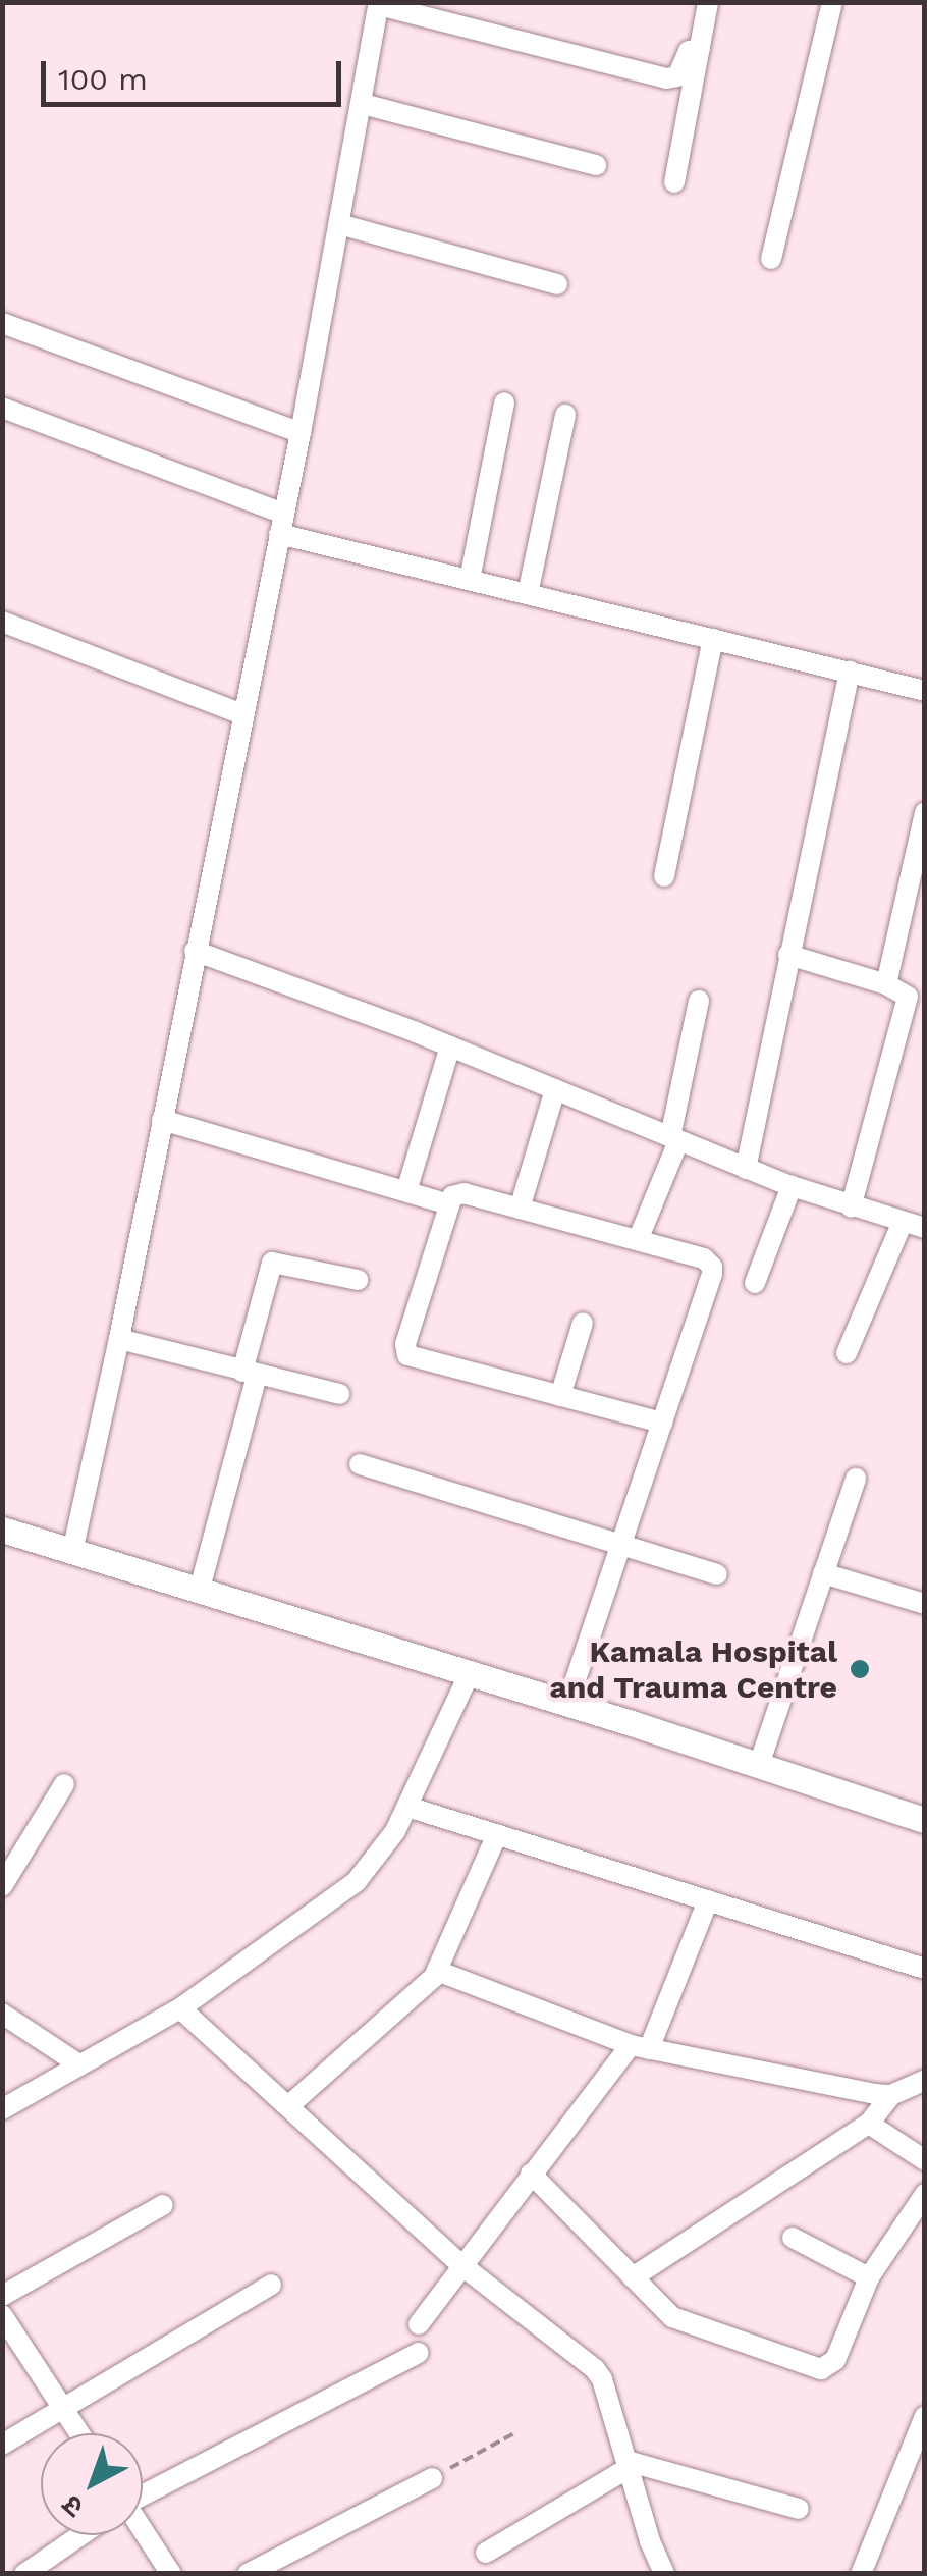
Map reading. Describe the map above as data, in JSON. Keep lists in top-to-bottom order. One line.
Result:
{"places":["Kamala Hospital and Trauma Centre"],"scale_bar":"100 m","north":"bottom left"}
